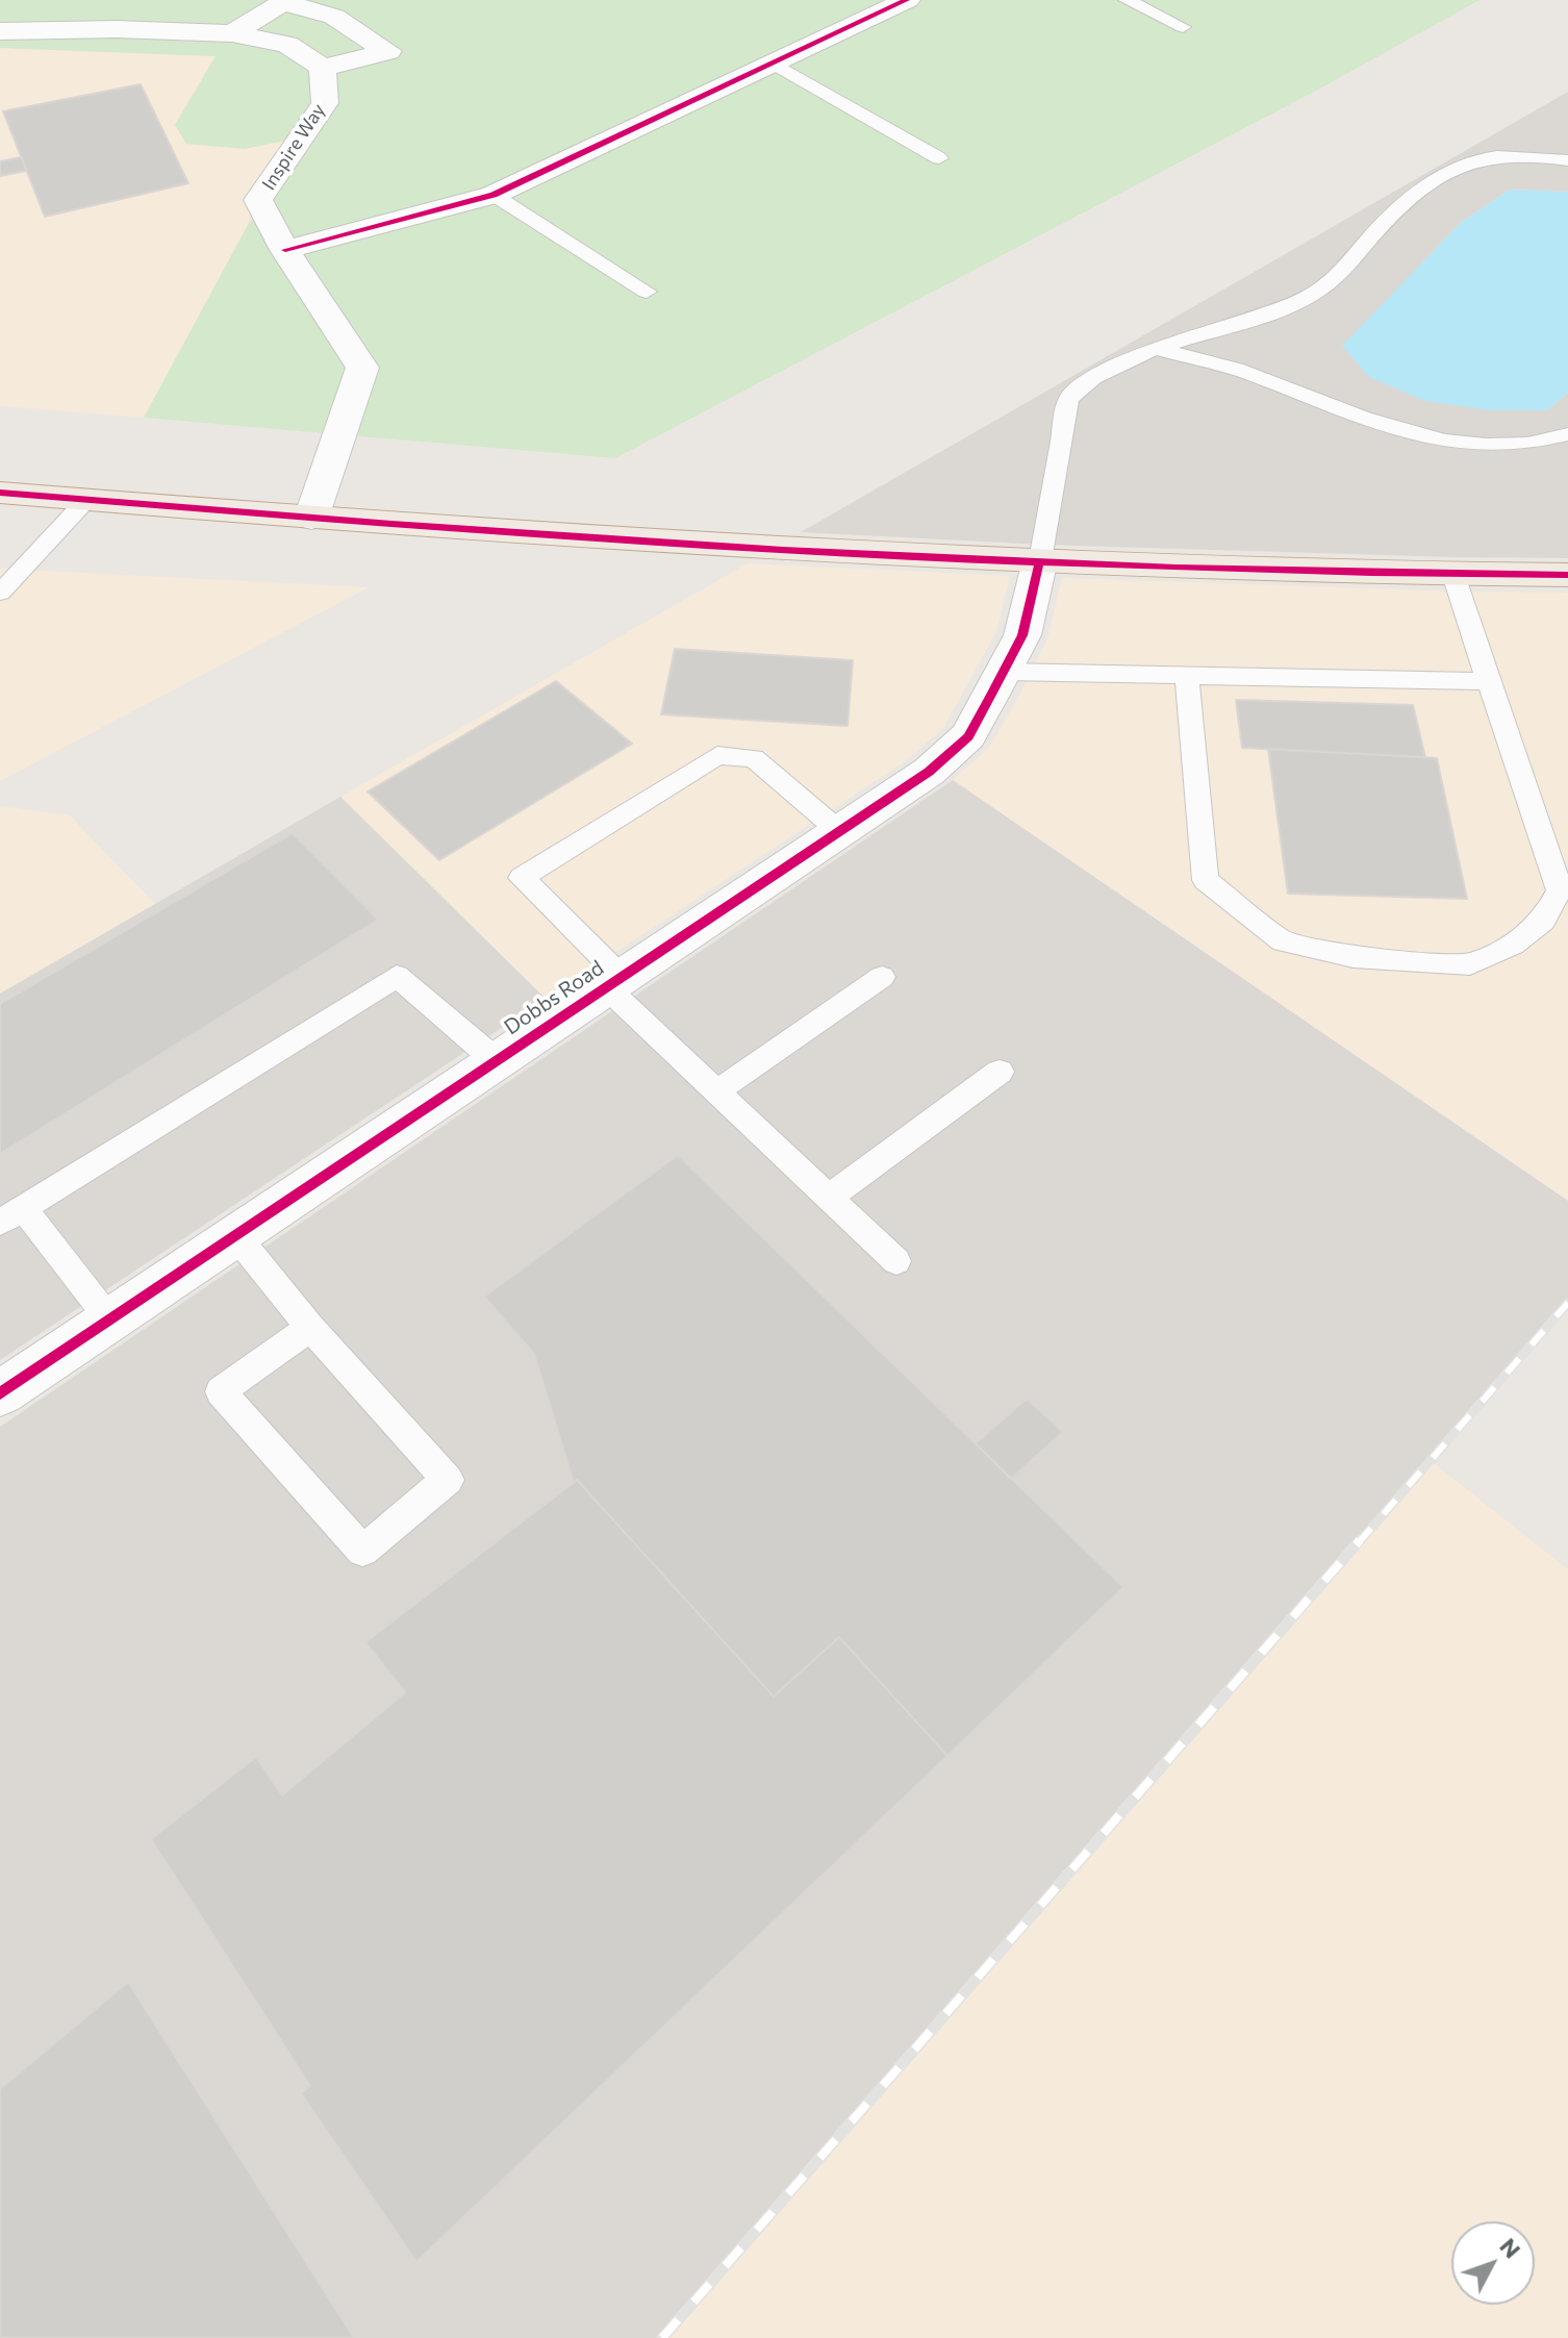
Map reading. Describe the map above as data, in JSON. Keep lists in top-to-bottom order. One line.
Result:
{"streets":{"street":["Inspire Way","Dobbs Road"]},"north":"top right"}
